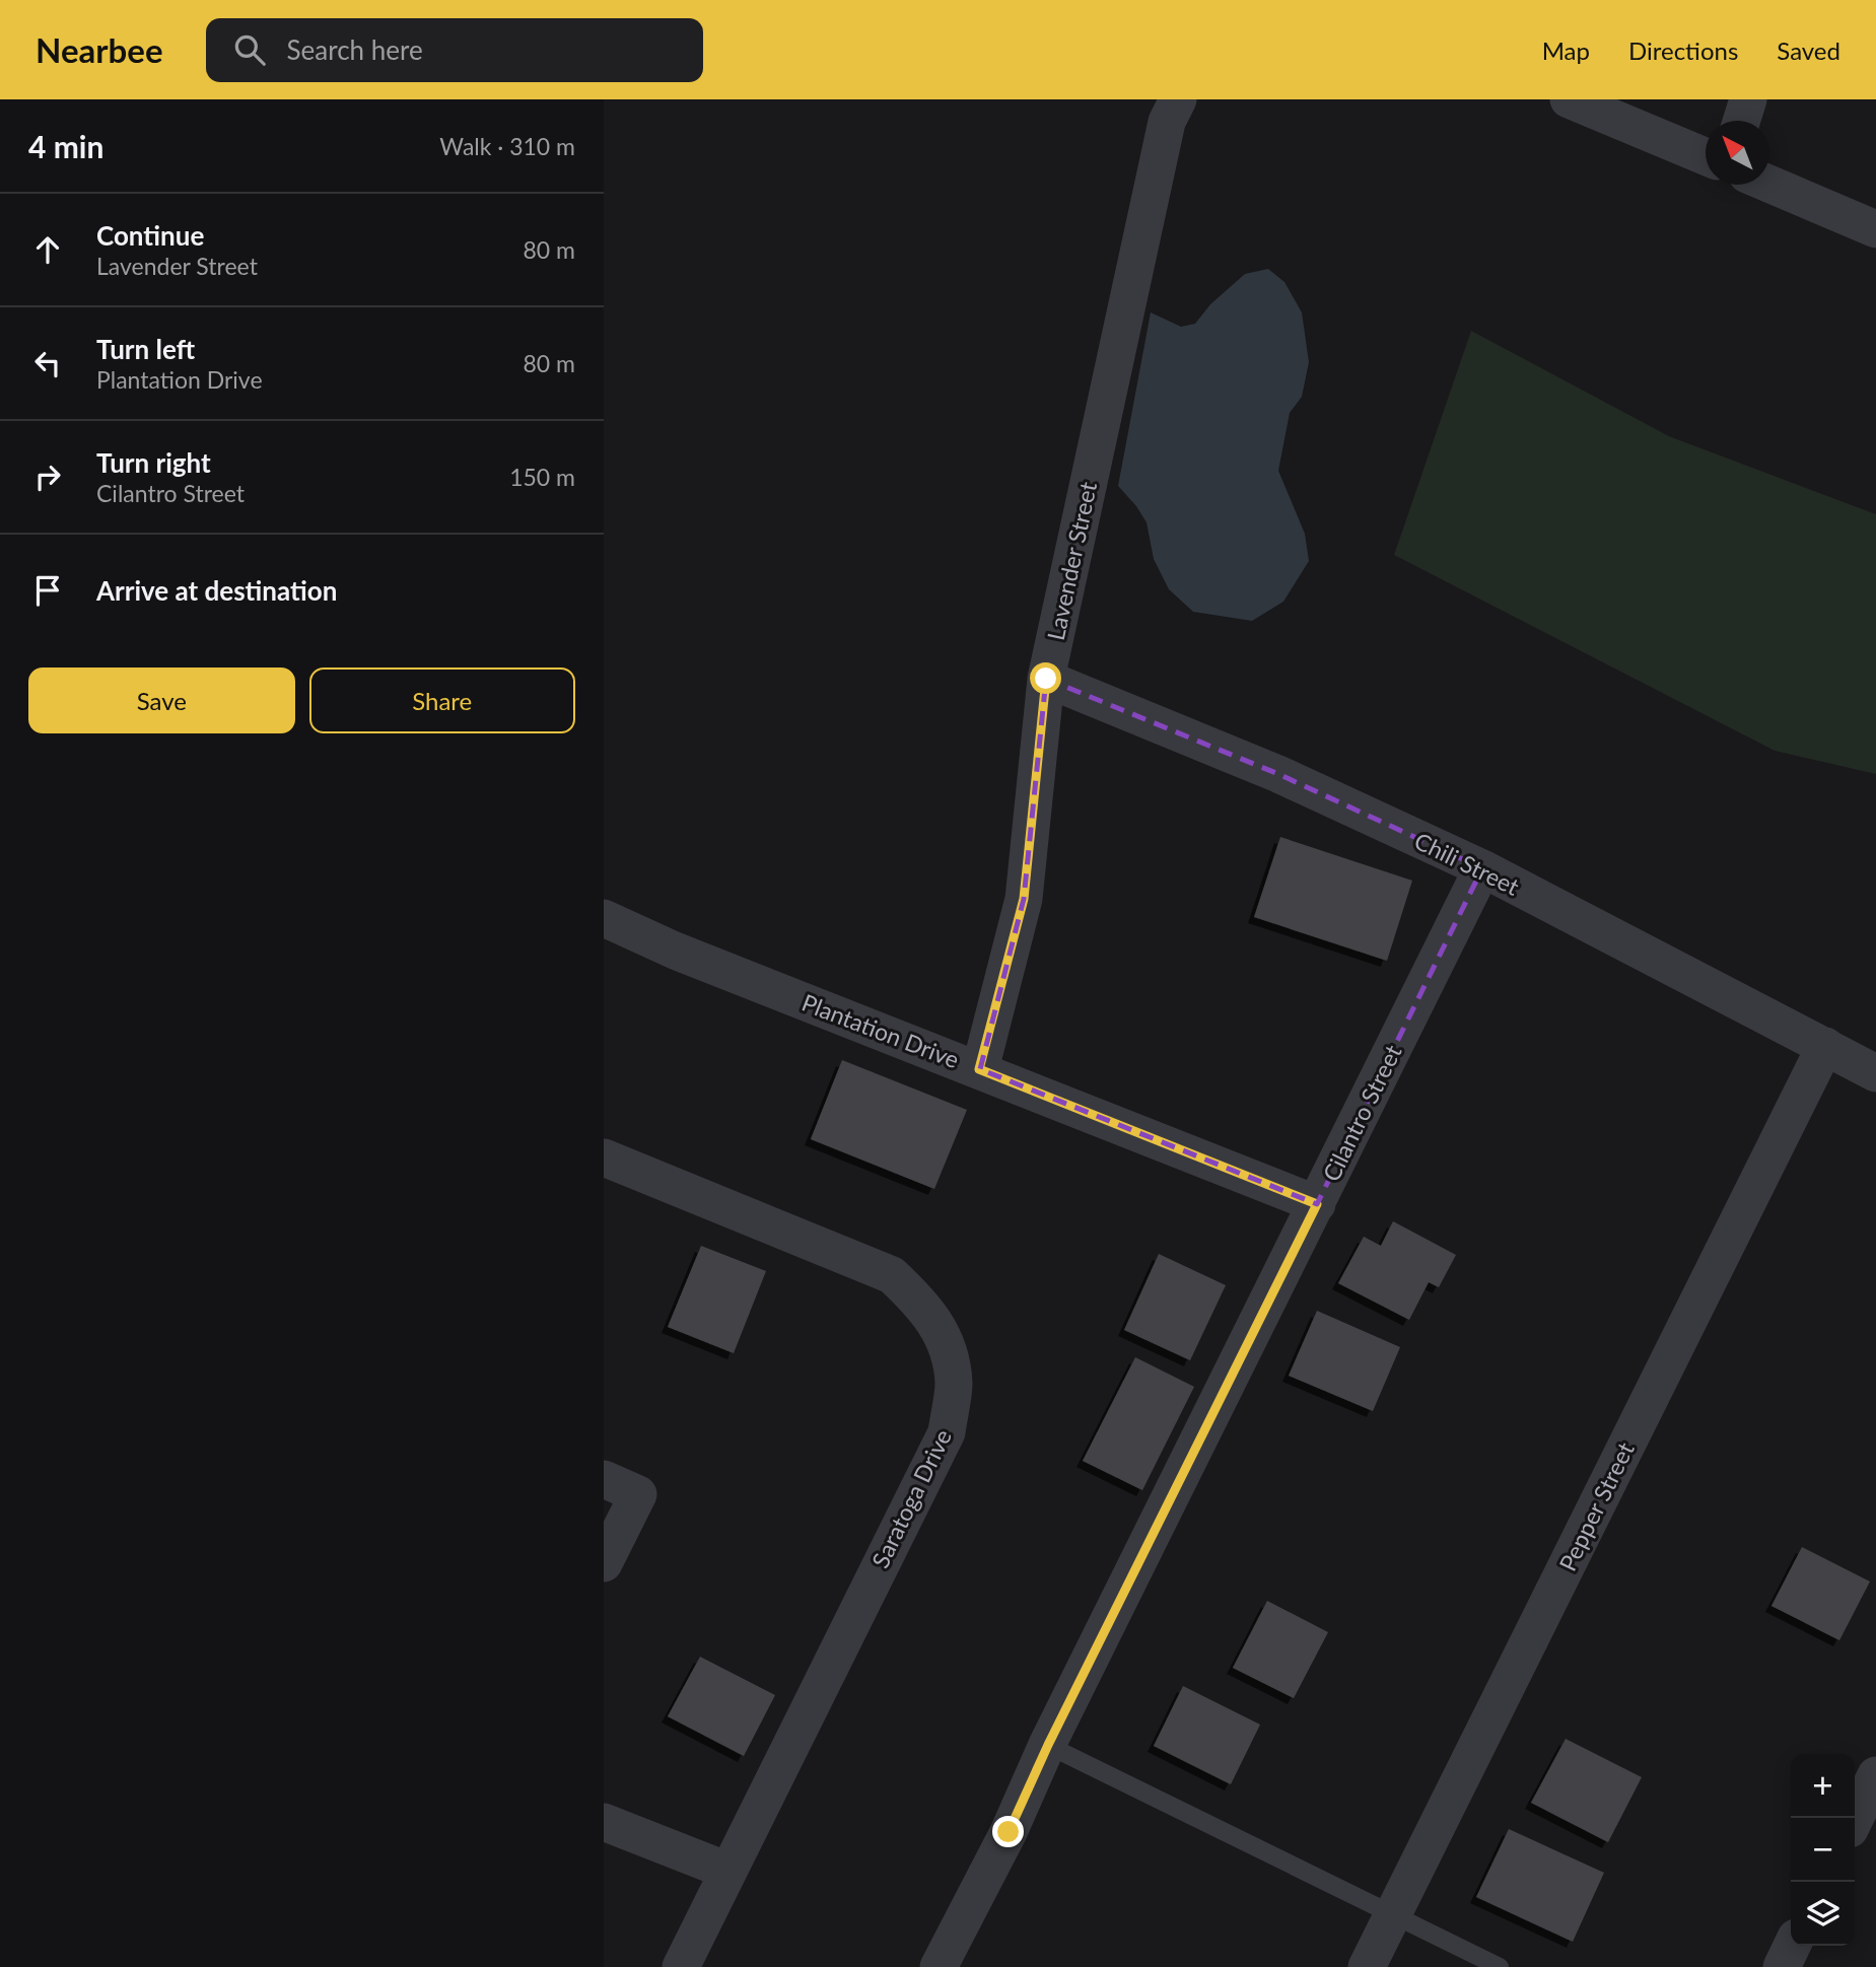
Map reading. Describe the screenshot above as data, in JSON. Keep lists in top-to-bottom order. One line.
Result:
{"streets":{"street":["Lavender Street","Chili Street","Plantation Drive","Cilantro Street","Saratoga Drive","Pepper Street"]},"crossings":[["Lavender Street","Chili Street"],["Lavender Street","Plantation Drive"],["Chili Street","Cilantro Street"],["Chili Street","Pepper Street"],["Plantation Drive","Cilantro Street"]],"north":"top left","page":{"header":"Nearbee","search":"Search here","nav":["Map","Directions","Saved"],"heading":["4 min","Walk · 310 m"],"list":[["Continue","Lavender Street","80 m"],["Turn left","Plantation Drive","80 m"],["Turn right","Cilantro Street","150 m"],"Arrive at destination"],"buttons":["Save","Share"],"map_buttons":["+","−"]}}
